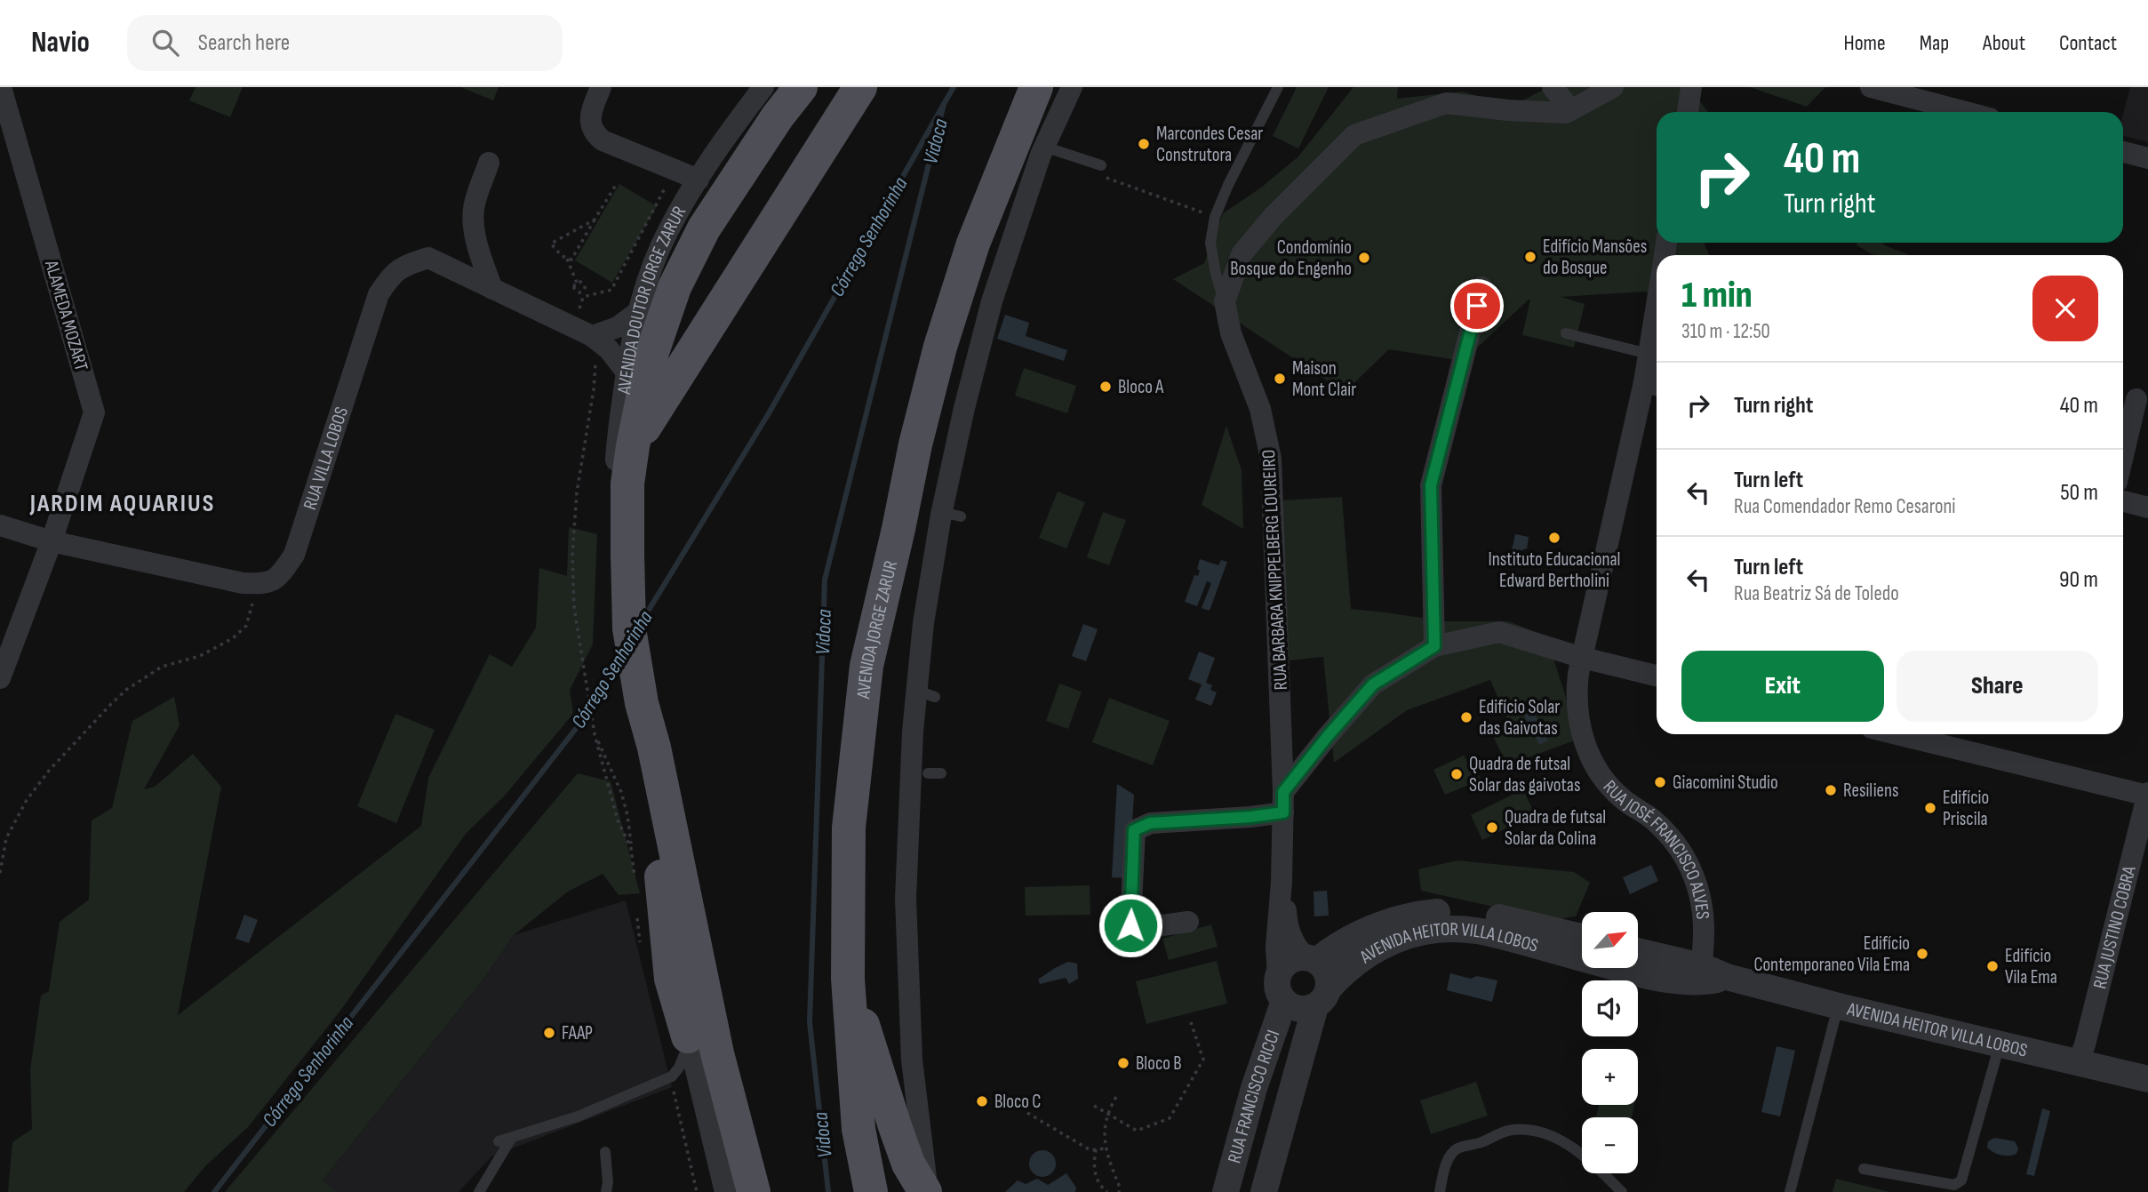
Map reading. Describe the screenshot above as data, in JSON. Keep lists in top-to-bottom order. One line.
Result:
{"streets":{"main road":["AVENIDA JORGE ZARUR"],"street":["AVENIDA DOUTOR JORGE ZARUR","ALAMEDA MOZART","RUA VILLA LOBOS","RUA BARBARA KNIPPELBERG LOUREIRO","RUA JOSÉ FRANCISCO ALVES","RUA JUSTINO COBRA","AVENIDA HEITOR VILLA LOBOS","RUA FRANCISCO RICCI"]},"crossings":[["AVENIDA DOUTOR JORGE ZARUR","RUA VILLA LOBOS"],["RUA BARBARA KNIPPELBERG LOUREIRO","AVENIDA HEITOR VILLA LOBOS"],["RUA BARBARA KNIPPELBERG LOUREIRO","RUA FRANCISCO RICCI"],["RUA JOSÉ FRANCISCO ALVES","AVENIDA HEITOR VILLA LOBOS"],["RUA JUSTINO COBRA","AVENIDA HEITOR VILLA LOBOS"],["AVENIDA HEITOR VILLA LOBOS","RUA FRANCISCO RICCI"]],"districts":["JARDIM AQUARIUS"],"water":["Vidoca","Córrego Senhorinha"],"places":["Marcondes Cesar Construtora","Edifício Mansões do Bosque","Condomínio Bosque do Engenho","Maison Mont Clair","Bloco A","Instituto Educacional Edward Bertholini","Edifício Solar das Gaivotas","Quadra de futsal Solar das gaivotas","Giacomini Studio","Resiliens","Edifício Priscila","Quadra de futsal Solar da Colina","Edifício Contemporaneo Vila Ema","Edifício Vila Ema","FAAP","Bloco B","Bloco C"],"north":"top right","page":{"header":"Navio","search":"Search here","nav":["Home","Map","About","Contact"],"turn":["40 m","Turn right"],"heading":["1 min","310 m · 12:50"],"list":[{"name":"Turn right","value":"40 m"},{"name":"Turn left","note":"Rua Comendador Remo Cesaroni","value":"50 m"},{"name":"Turn left","note":"Rua Beatriz Sá de Toledo","value":"90 m"}],"buttons":["Exit","Share"],"map_buttons":["+","−"]}}
